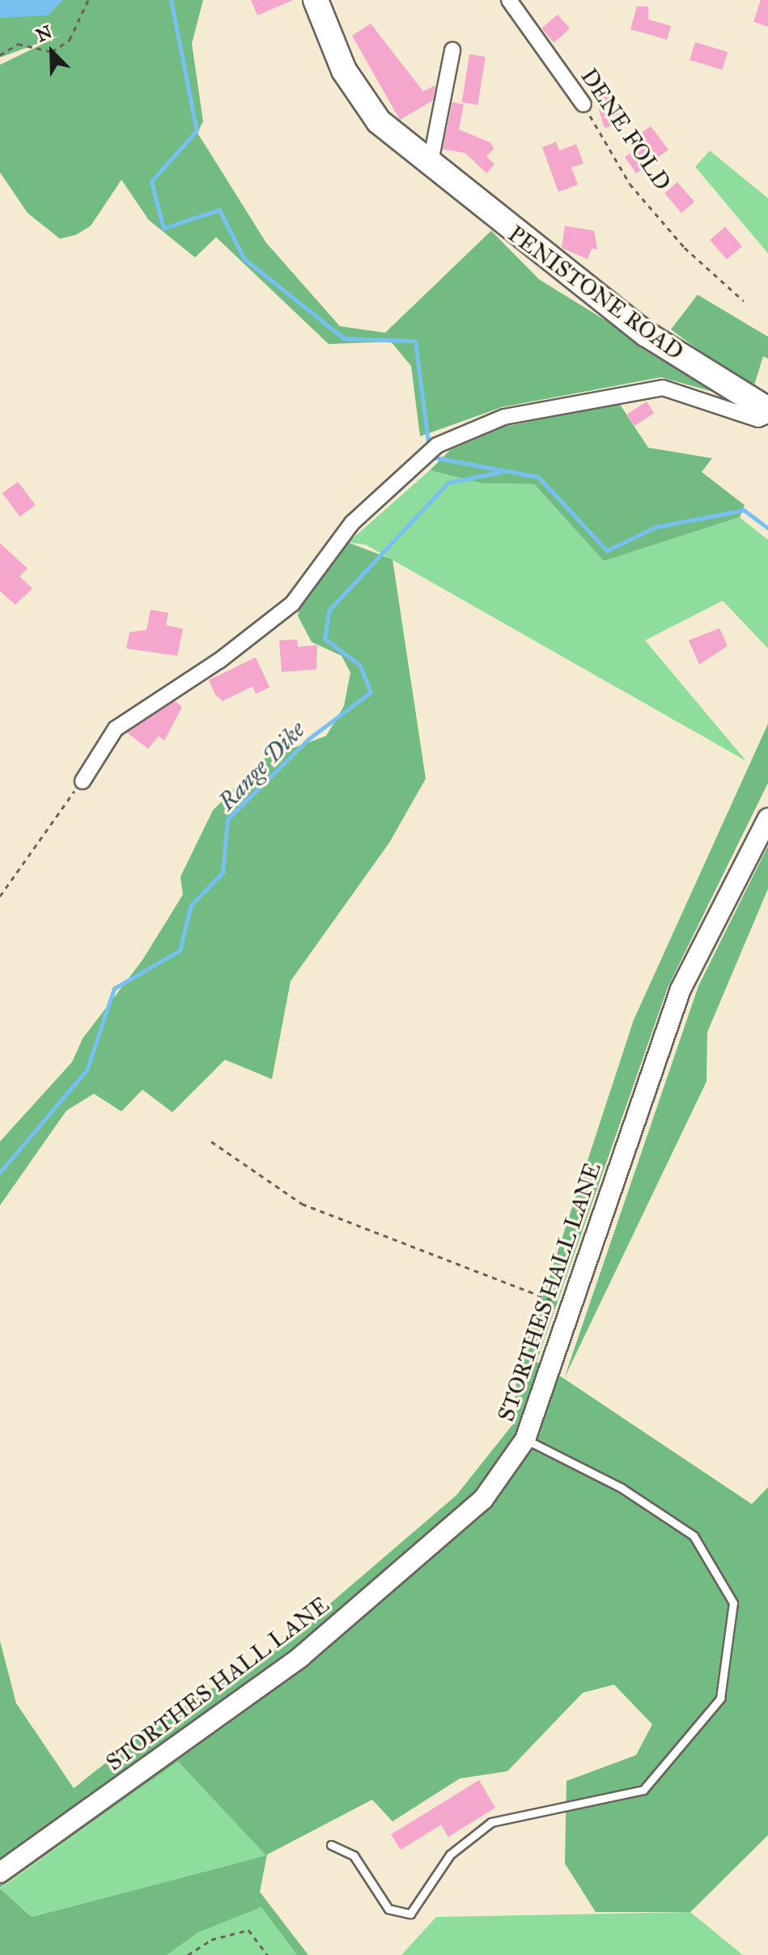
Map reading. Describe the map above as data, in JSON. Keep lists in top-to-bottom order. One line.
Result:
{"streets":{"highway":["PENISTONE ROAD"],"street":["DENE FOLD","STORTHES HALL LANE"]},"water":["Range Dike"],"north":"top left"}
